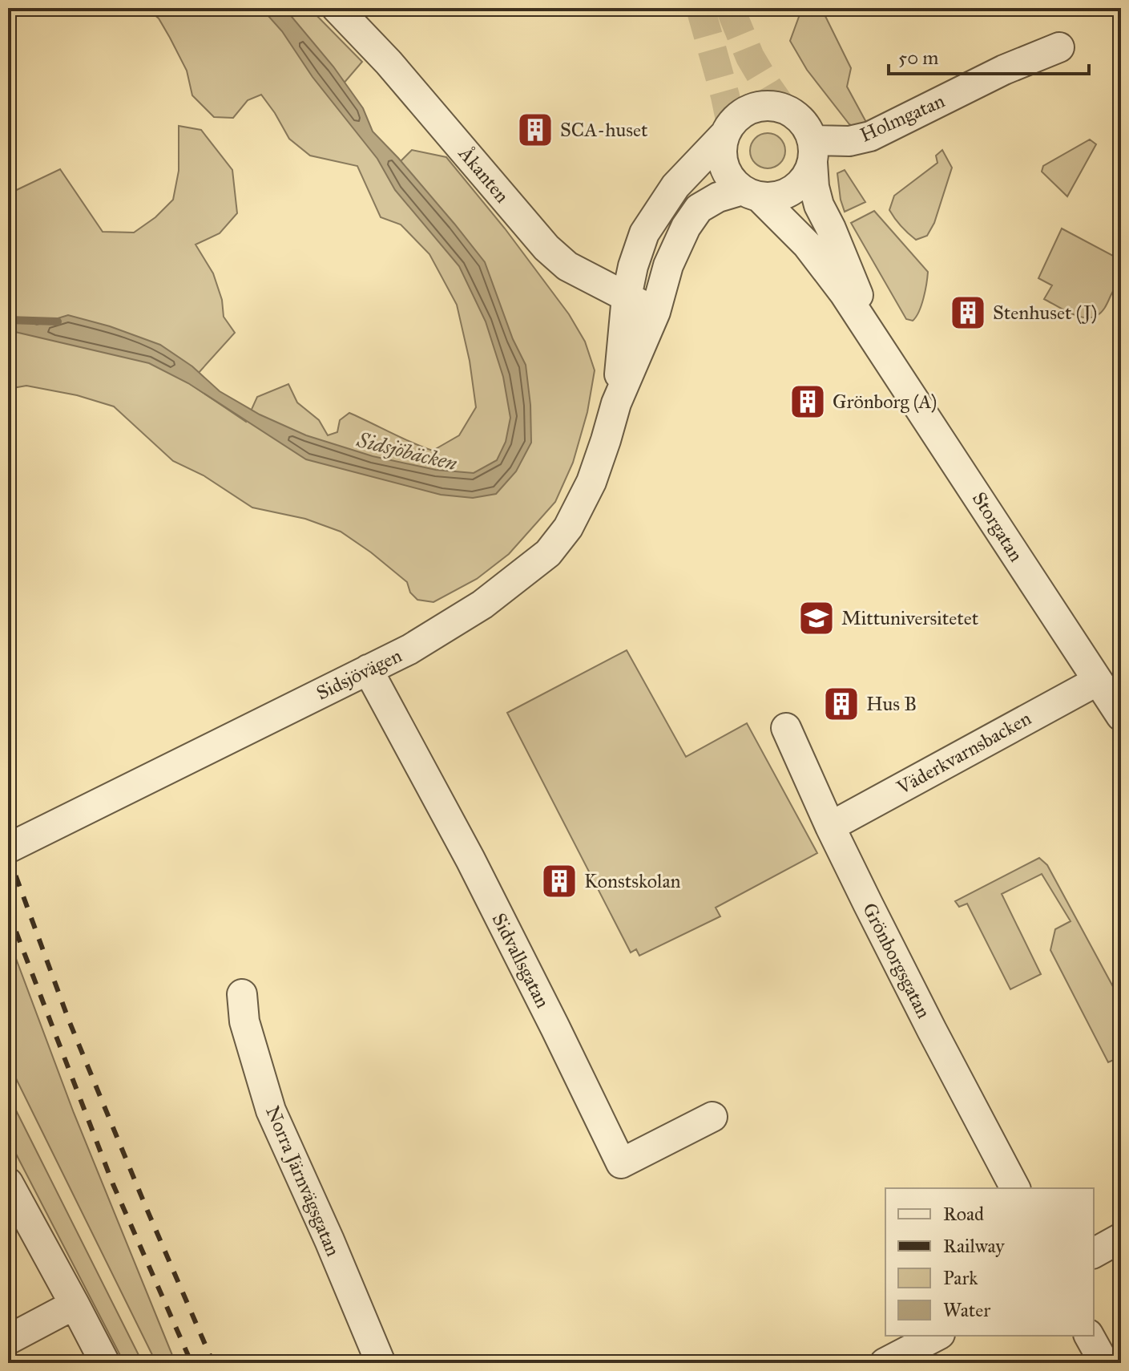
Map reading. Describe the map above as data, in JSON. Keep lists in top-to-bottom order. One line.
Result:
{"streets":{"street":["Holmgatan","Åkanten","Storgatan","Sidsjövägen","Väderkvarnsbacken","Sidvallsgatan","Grönborgsgatan","Norra Järnvägsgatan"]},"crossings":[["Holmgatan","Storgatan"],["Holmgatan","Sidsjövägen"],["Åkanten","Sidsjövägen"],["Storgatan","Sidsjövägen"],["Storgatan","Väderkvarnsbacken"],["Sidsjövägen","Sidvallsgatan"],["Väderkvarnsbacken","Grönborgsgatan"]],"water":["Sidsjöbäcken"],"places":{"building":["SCA-huset","Stenhuset (J)","Grönborg (A)","Hus B","Konstskolan"],"school or university":["Mittuniversitetet"]},"legend":["Road","Railway","Park","Water"],"scale_bar":"50 m"}
